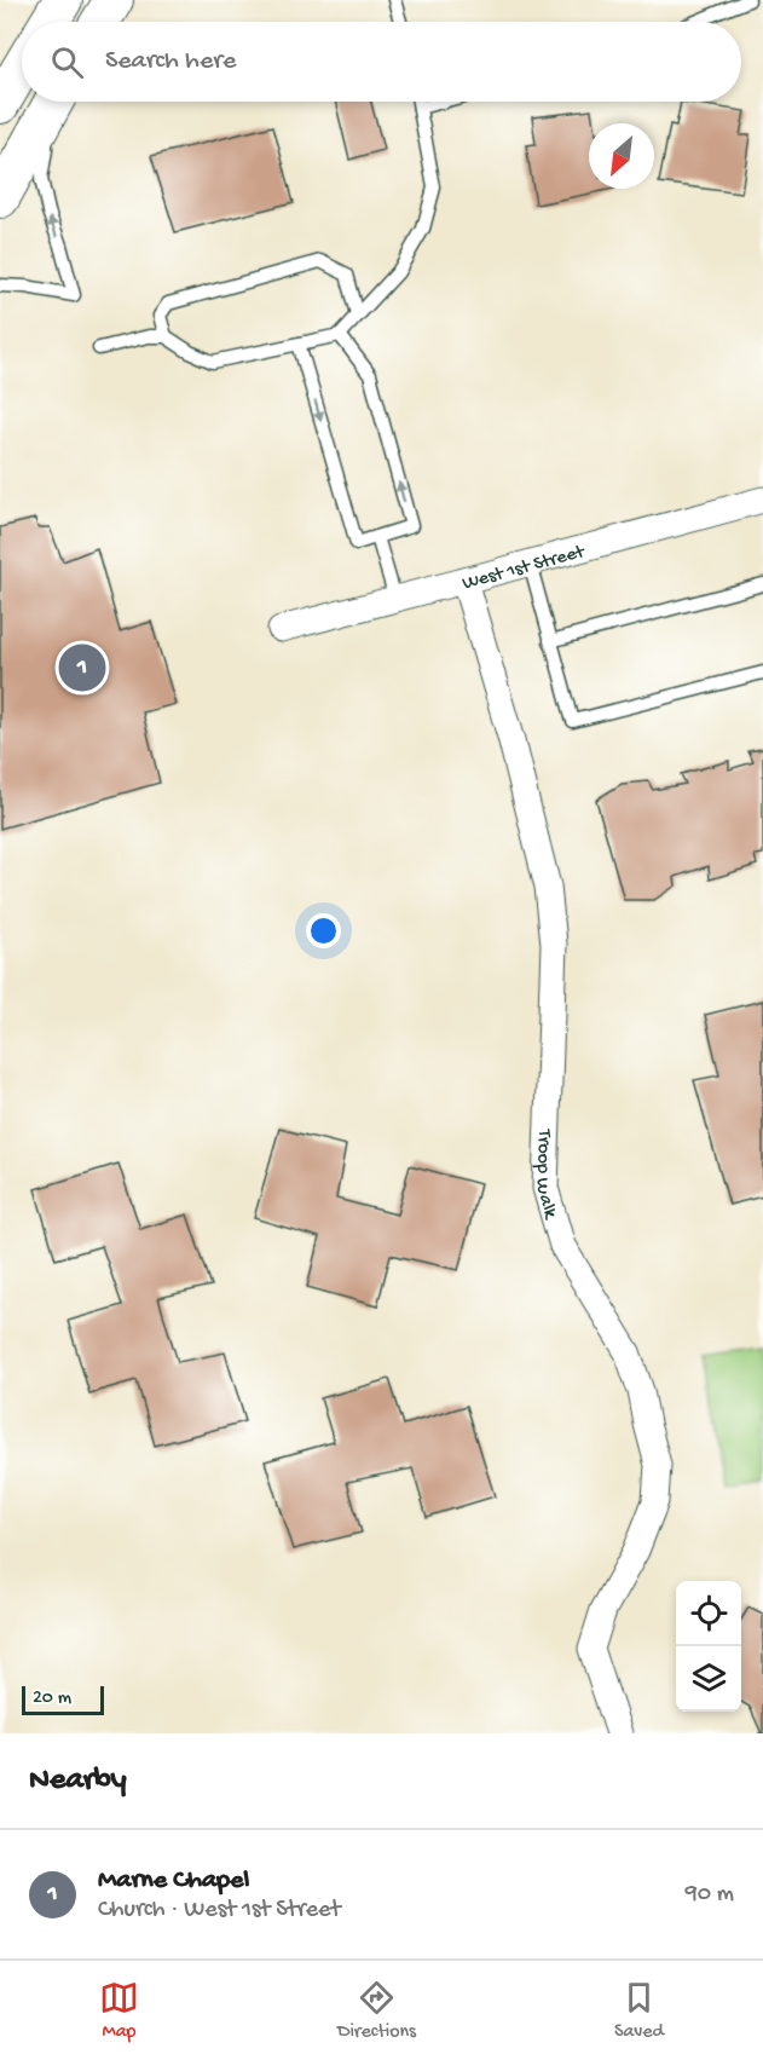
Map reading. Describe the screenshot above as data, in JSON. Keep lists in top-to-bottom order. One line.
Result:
{"streets":{"street":["West 1st Street","Troop Walk"]},"crossings":[["West 1st Street","Troop Walk"]],"scale_bar":"20 m","north":"bottom left","page":{"search":"Search here","pins":"1","scale":"20 m","heading":"Nearby","list":[{"mark":"1","name":"Marne Chapel","note":"Church · West 1st Street","value":"90 m"}],"nav":["Map","Directions","Saved"]}}
